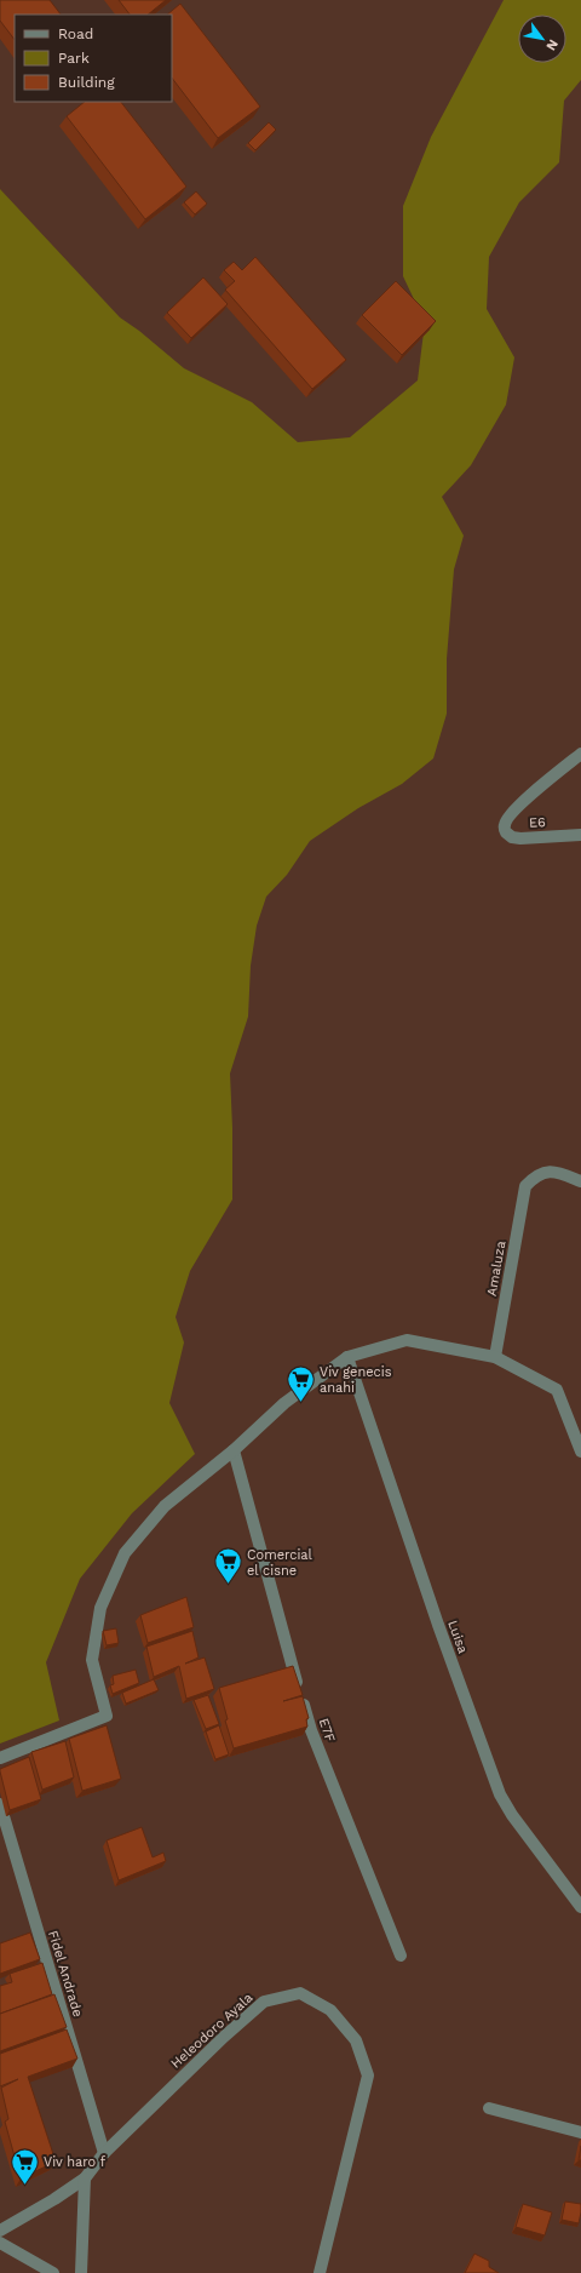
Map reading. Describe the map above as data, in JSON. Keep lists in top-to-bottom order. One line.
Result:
{"streets":{"street":["E6","Amaluza","Luisa","E7F","Fidel Andrade","Heleodoro Ayala"]},"crossings":[["Fidel Andrade","Heleodoro Ayala"]],"places":{"supermarket":["Viv genecis anahi","Comercial el cisne","Viv haro f"]},"legend":["Road","Park","Building"],"north":"bottom right"}
